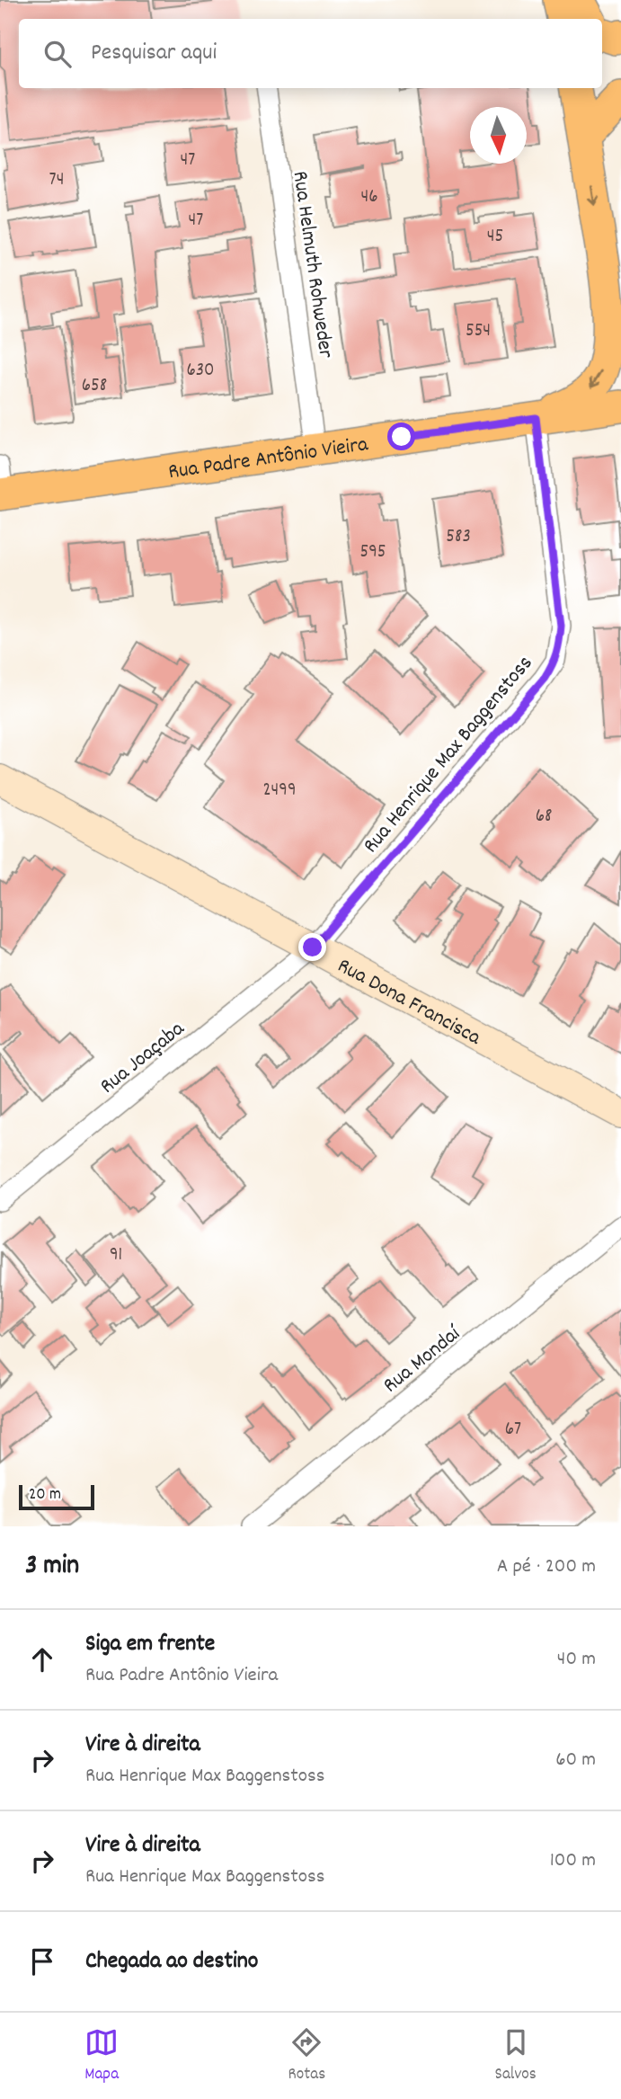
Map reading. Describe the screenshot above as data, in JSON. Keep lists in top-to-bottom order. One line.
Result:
{"streets":{"main road":["Rua Padre Antônio Vieira","Rua Dona Francisca"],"street":["Rua Helmuth Rohweder","Rua Henrique Max Baggenstoss","Rua Joaçaba","Rua Mondaí"]},"crossings":[["Rua Helmuth Rohweder","Rua Padre Antônio Vieira"],["Rua Padre Antônio Vieira","Rua Henrique Max Baggenstoss"],["Rua Henrique Max Baggenstoss","Rua Dona Francisca"],["Rua Henrique Max Baggenstoss","Rua Joaçaba"],["Rua Dona Francisca","Rua Joaçaba"]],"house_numbers":["47","74","46","47","45","554","630","658","583","595","2499","68","91","67"],"scale_bar":"20 m","north":"bottom","page":{"search":"Pesquisar aqui","scale":"20 m","heading":["3 min","A pé · 200 m"],"list":[["Siga em frente","Rua Padre Antônio Vieira","40 m"],["Vire à direita","Rua Henrique Max Baggenstoss","60 m"],["Vire à direita","Rua Henrique Max Baggenstoss","100 m"],"Chegada ao destino"],"nav":["Mapa","Rotas","Salvos"]}}
